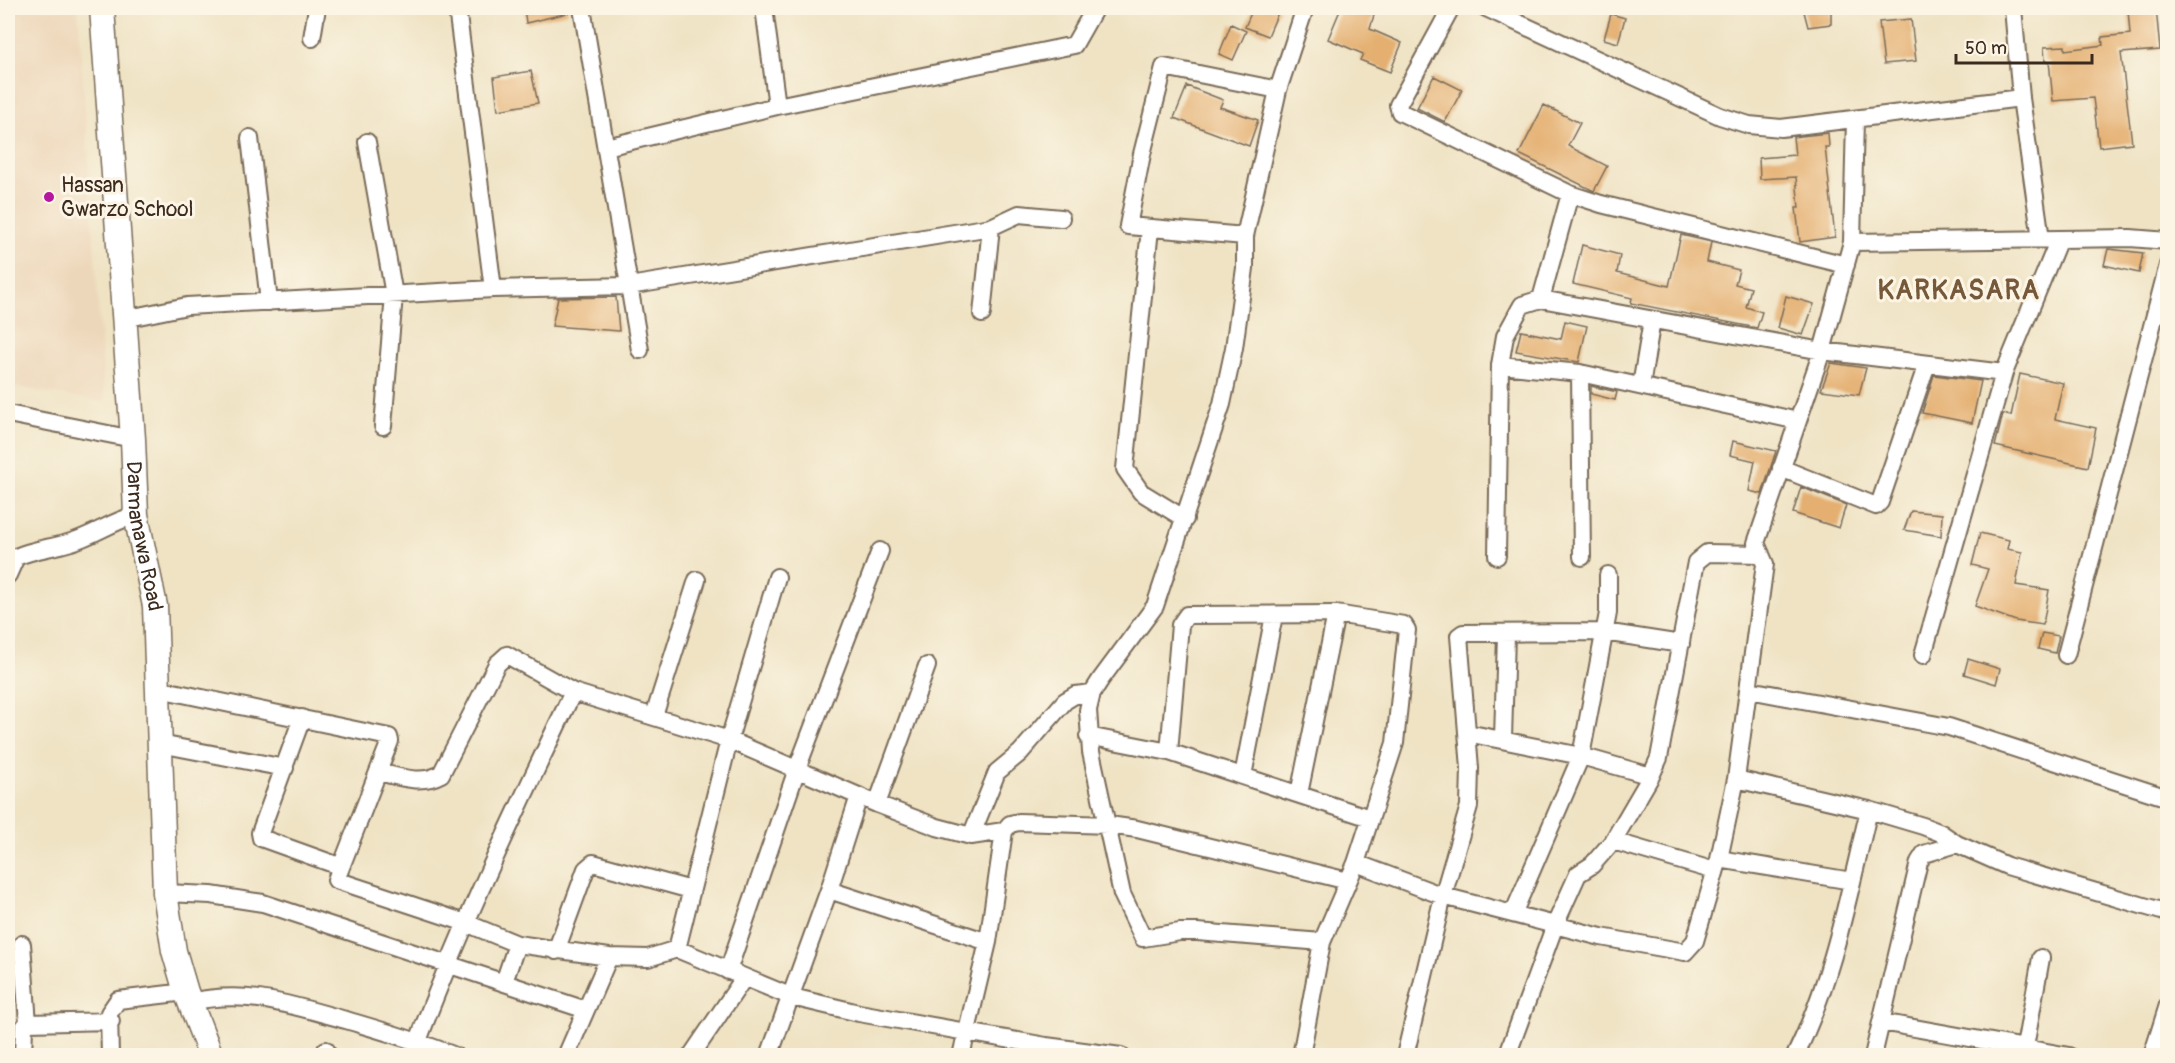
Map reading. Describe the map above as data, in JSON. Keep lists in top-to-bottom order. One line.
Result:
{"streets":{"street":["Darmanawa Road"]},"districts":["KARKASARA"],"places":["Hassan Gwarzo School"],"scale_bar":"50 m"}
